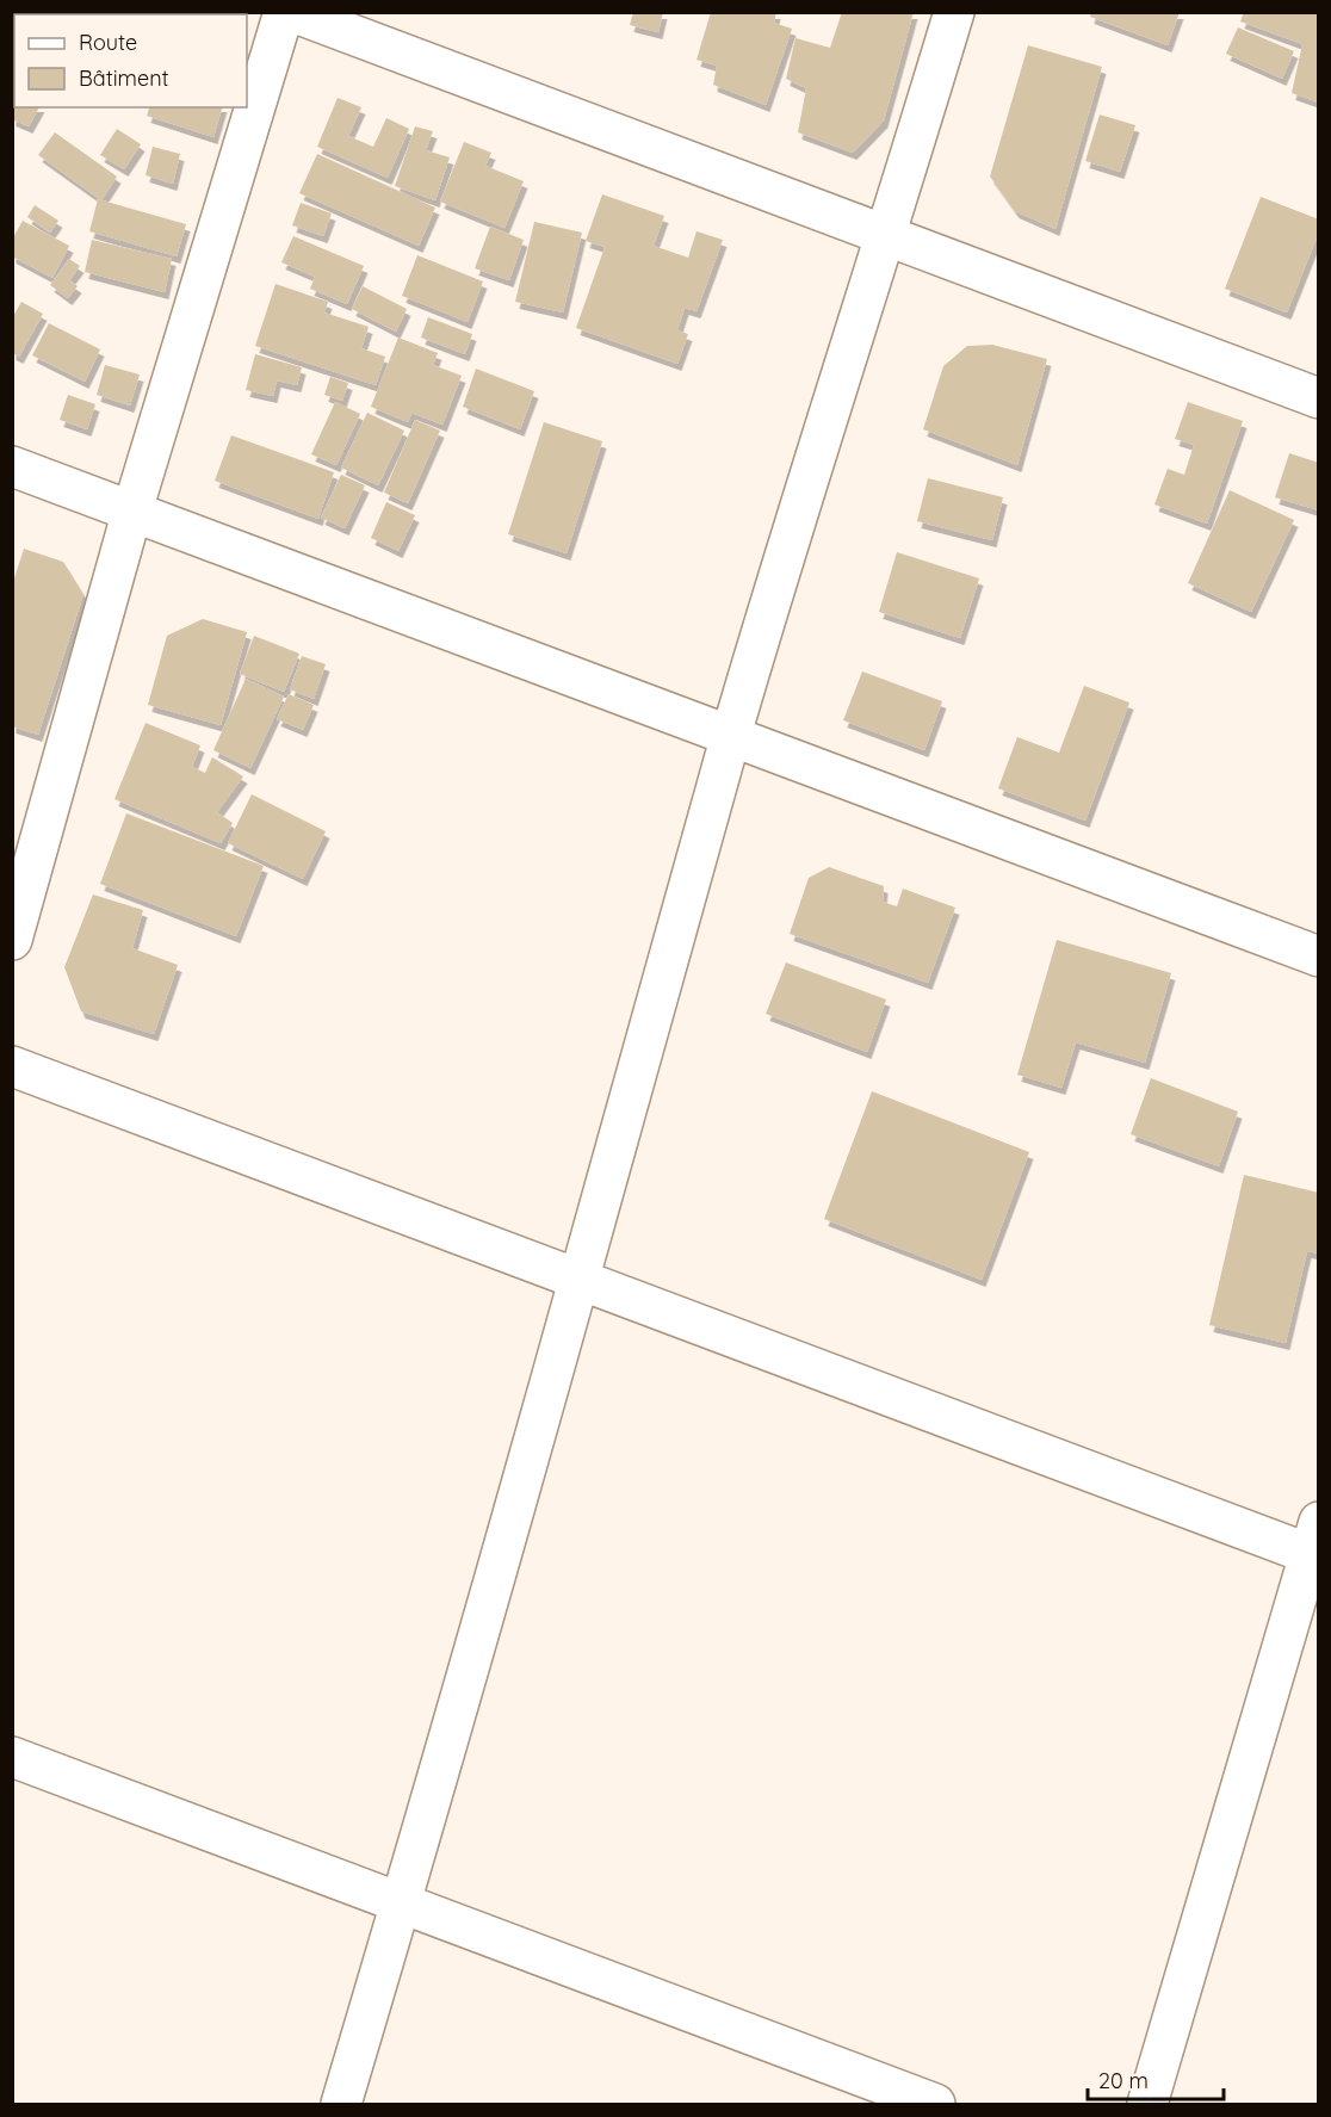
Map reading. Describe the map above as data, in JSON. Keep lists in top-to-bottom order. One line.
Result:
{"legend":["Route","Bâtiment"],"scale_bar":"20 m"}
